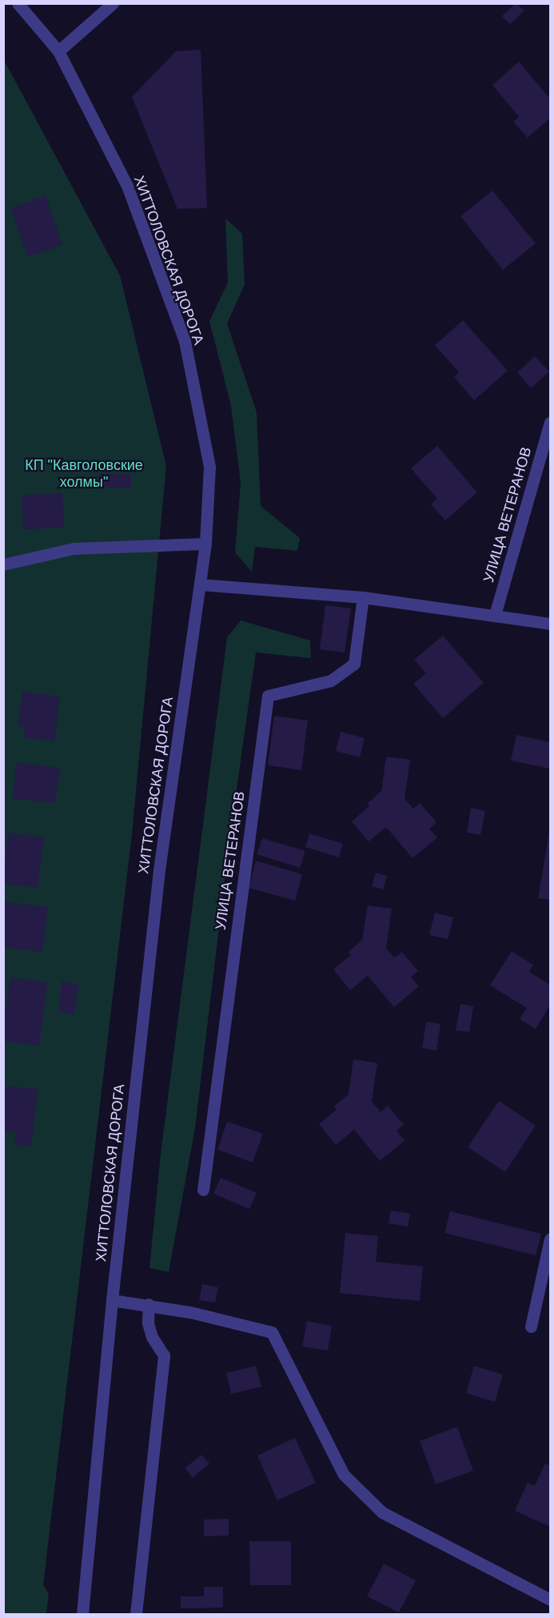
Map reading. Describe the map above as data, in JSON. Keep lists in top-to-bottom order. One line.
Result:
{"streets":{"street":["ХИТТОЛОВСКАЯ ДОРОГА","УЛИЦА ВЕТЕРАНОВ"]},"parks":["КП \"Кавголовские холмы\""]}
